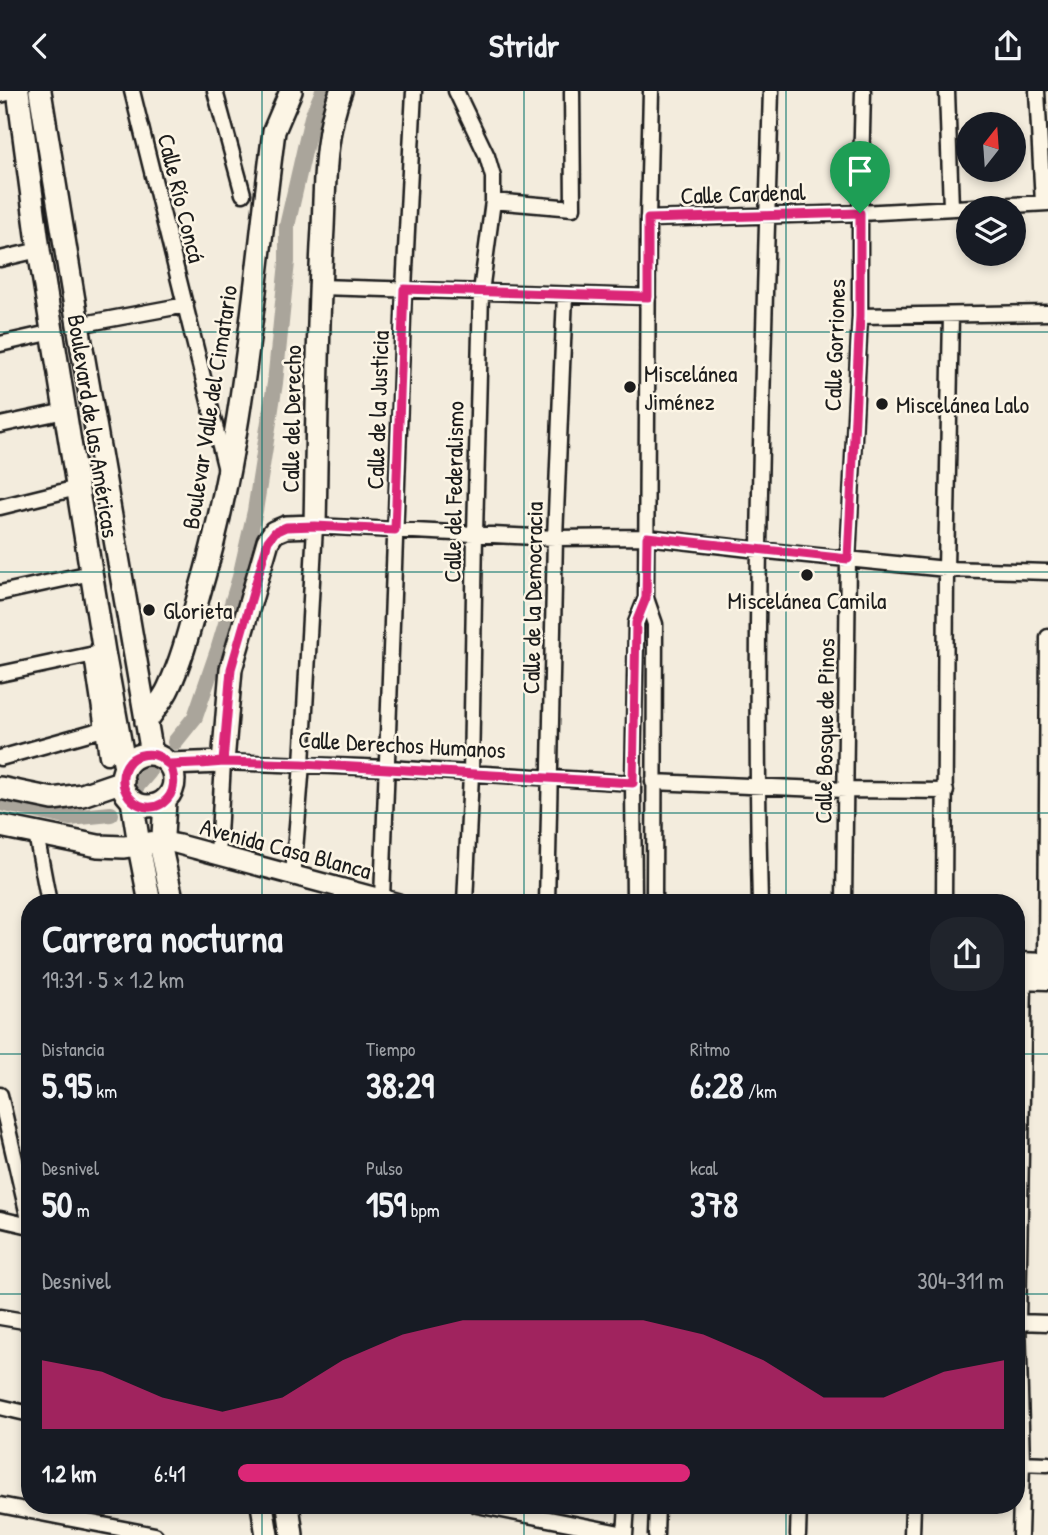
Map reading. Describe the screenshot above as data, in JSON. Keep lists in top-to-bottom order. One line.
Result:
{"streets":{"main road":["Boulevar Valle del Cimatario","Calle del Derecho","Boulevard de las Américas","Calle Derechos Humanos"],"street":["Calle Cardenal","Calle Río Concá","Calle Gorriones","Calle de la Justicia","Calle del Federalismo","Calle de la Democracia","Calle Bosque de Pinos","Avenida Casa Blanca"]},"crossings":[["Calle Cardenal","Calle Gorriones"],["Calle Río Concá","Boulevar Valle del Cimatario"],["Calle Gorriones","Calle Bosque de Pinos"],["Boulevar Valle del Cimatario","Boulevard de las Américas"],["Calle de la Justicia","Calle Derechos Humanos"],["Calle del Derecho","Calle Derechos Humanos"],["Calle del Derecho","Avenida Casa Blanca"],["Boulevard de las Américas","Calle Derechos Humanos"],["Calle del Federalismo","Calle Derechos Humanos"],["Calle de la Democracia","Calle Derechos Humanos"]],"places":["Miscelánea Jiménez","Miscelánea Lalo","Miscelánea Camila","Glorieta"],"north":"top","page":{"header":"Stridr","heading":["Carrera nocturna","19:31 · 5 × 1.2 km"],"stats":[["Distancia","5.95 km"],["Tiempo","38:29"],["Ritmo","6:28 /km"],["Desnivel","50 m"],["Pulso","159 bpm"],["kcal","378"]],"chart":["Desnivel","304–311 m"],"list":[{"name":"1.2 km","note":"6:41"}]}}
